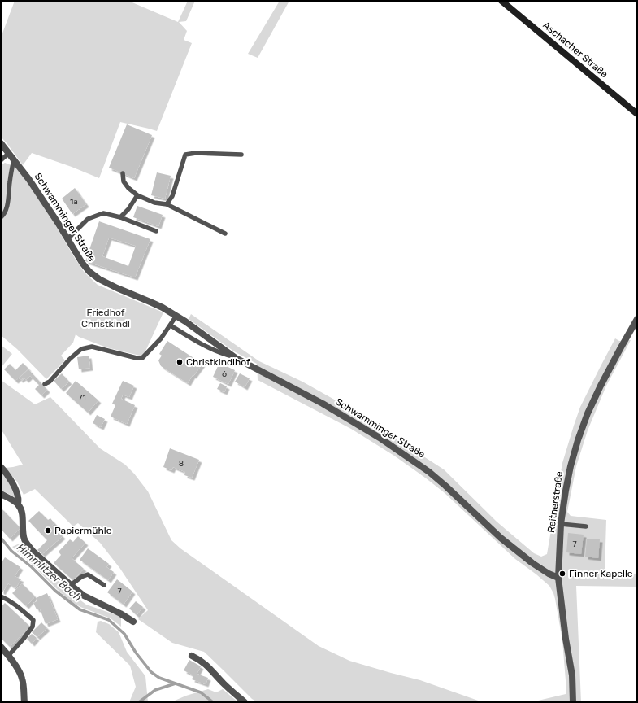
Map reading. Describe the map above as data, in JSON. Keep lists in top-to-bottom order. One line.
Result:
{"streets":{"street":["Aschacher Straße","Schwamminger Straße","Reitnerstraße"]},"crossings":[["Schwamminger Straße","Reitnerstraße"]],"water":["Himmlitzer Bach"],"parks":["Friedhof Christkindl"],"places":["Christkindlhof","Papiermühle","Finner Kapelle"],"house_numbers":["1a","6","71","8","7","7"]}
